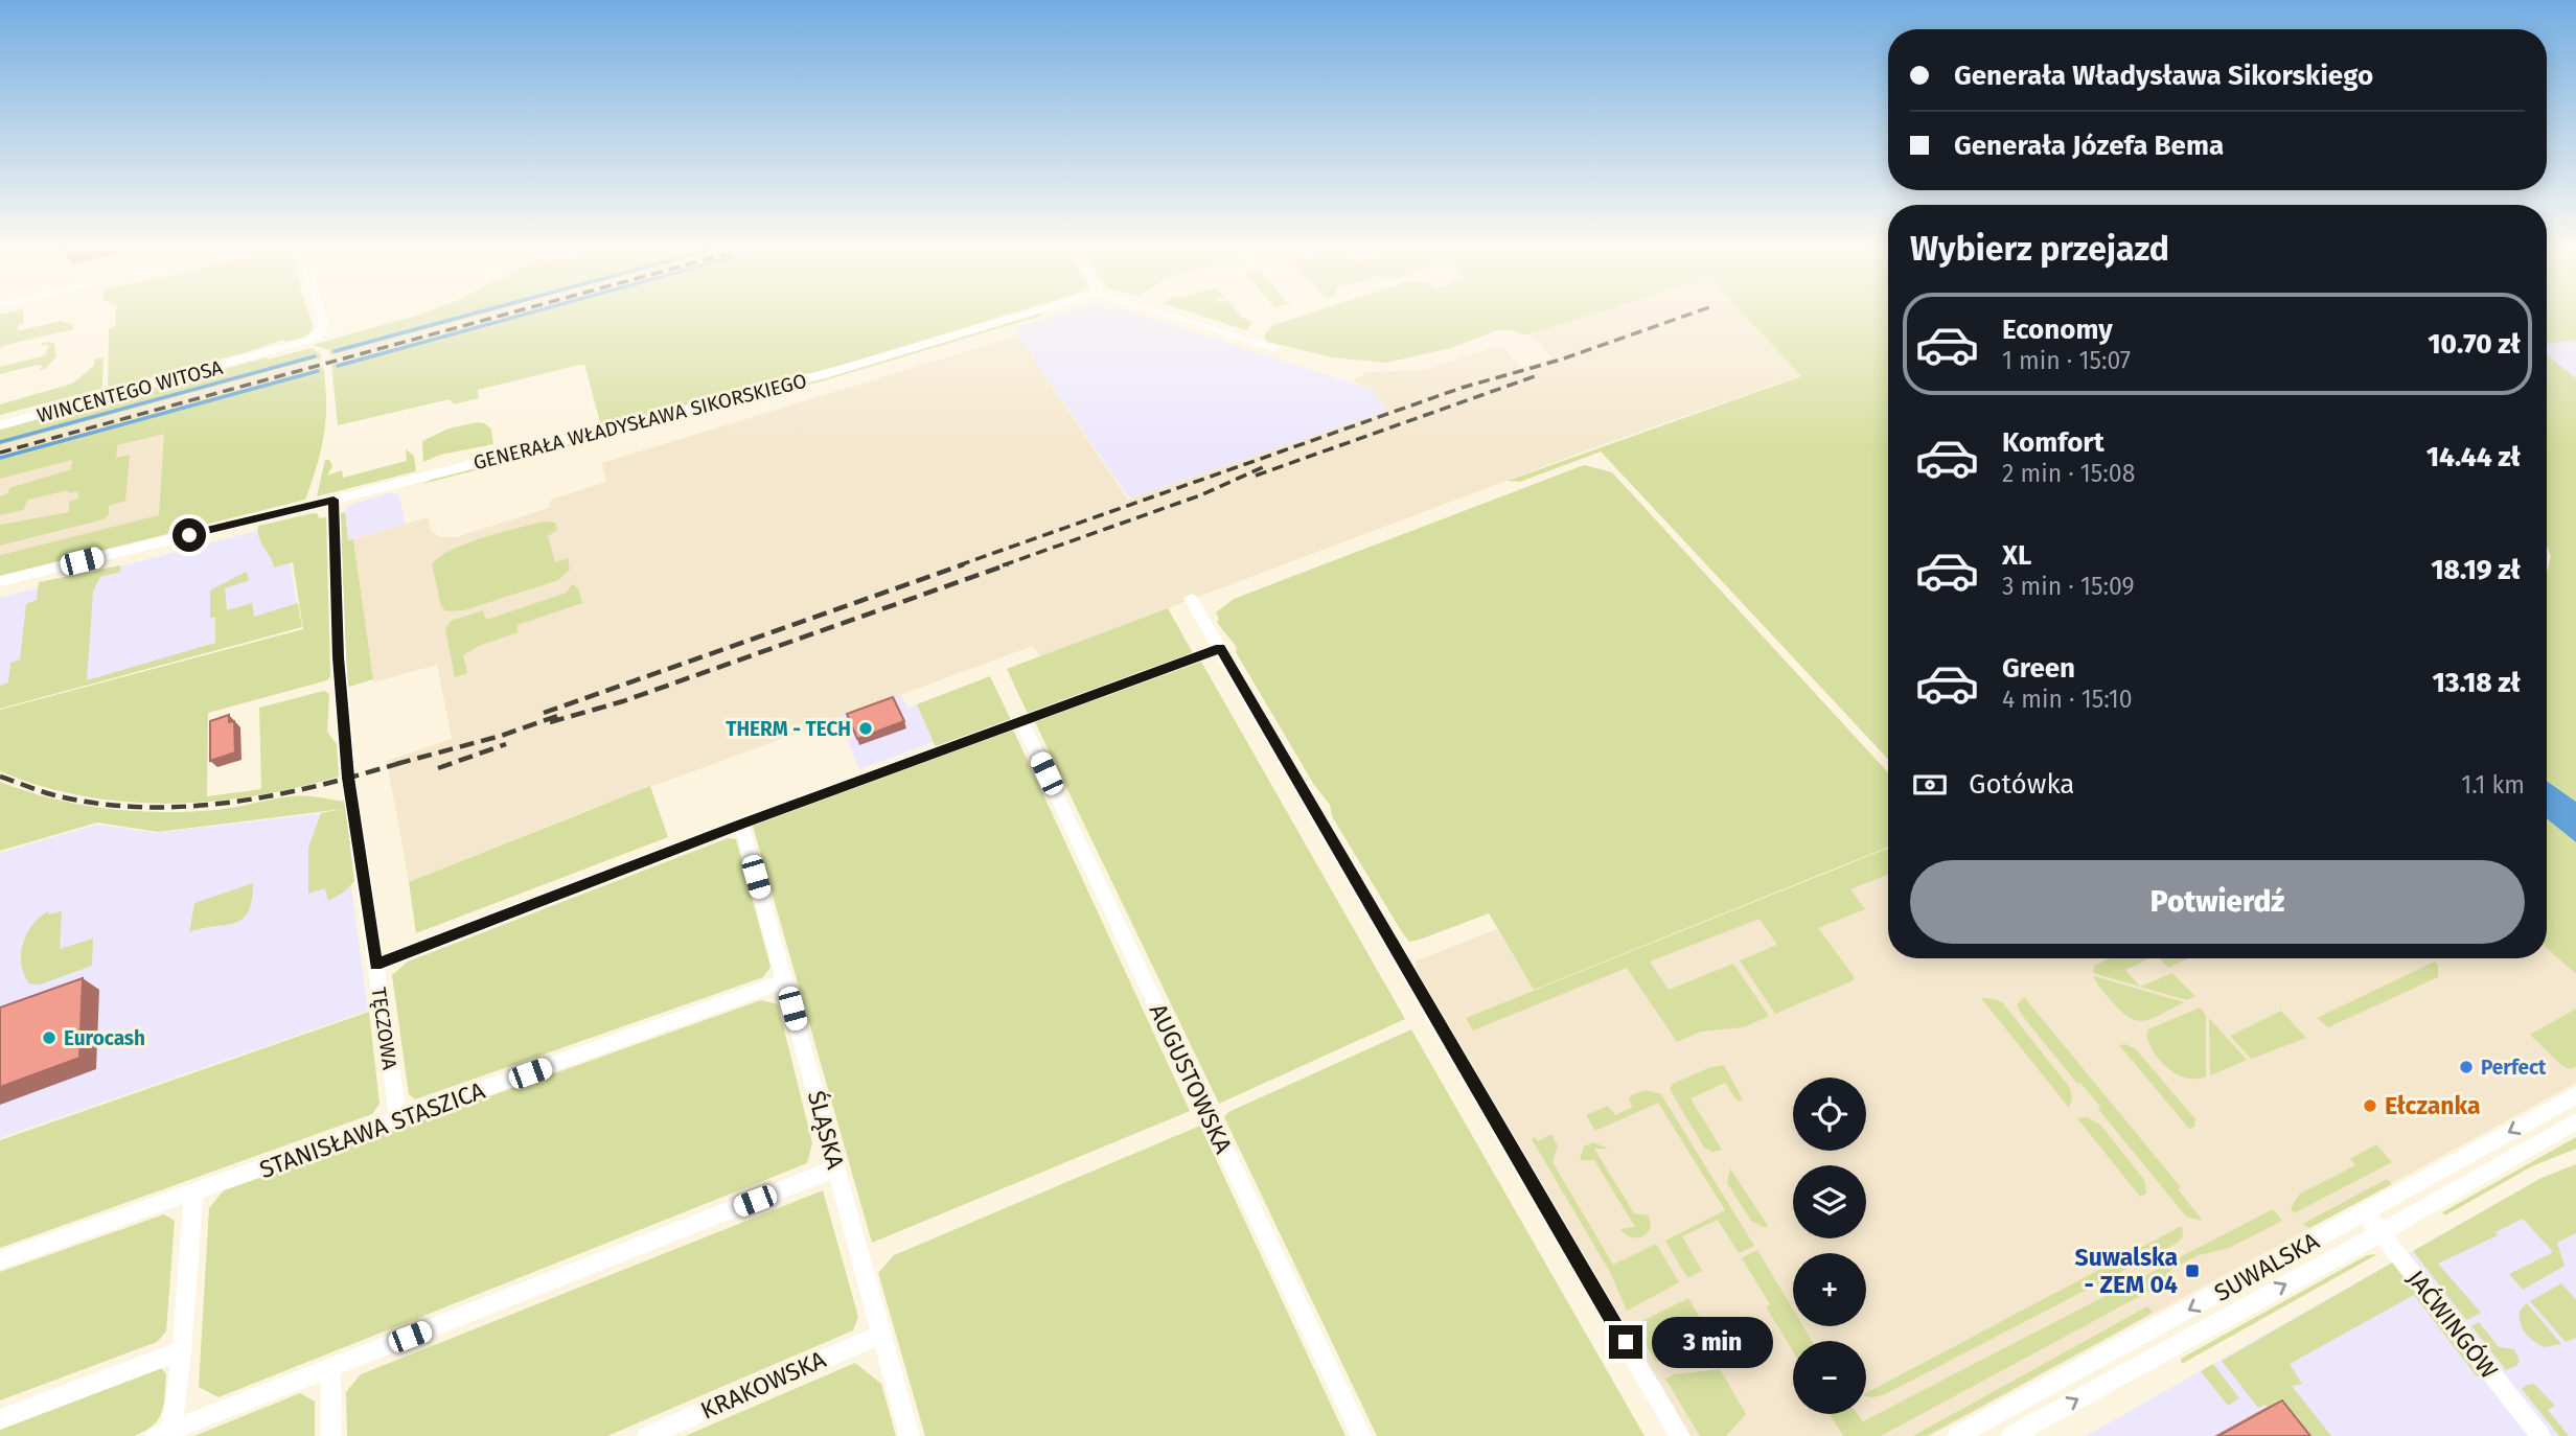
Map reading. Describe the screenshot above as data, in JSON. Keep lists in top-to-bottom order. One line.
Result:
{"streets":{"street":["WINCENTEGO WITOSA","GENERAŁA WŁADYSŁAWA SIKORSKIEGO","TĘCZOWA","AUGUSTOWSKA","STANISŁAWA STASZICA","ŚLĄSKA","SUWALSKA","JAĆWINGÓW","KRAKOWSKA"]},"crossings":[["GENERAŁA WŁADYSŁAWA SIKORSKIEGO","TĘCZOWA"],["TĘCZOWA","STANISŁAWA STASZICA"],["STANISŁAWA STASZICA","ŚLĄSKA"],["ŚLĄSKA","KRAKOWSKA"],["SUWALSKA","JAĆWINGÓW"]],"places":{"other":["THERM - TECH","Eurocash","Perfect","Ełczanka"],"transit":["Suwalska - ZEM 04"]},"page":{"banner":["Generała Władysława Sikorskiego","Generała Józefa Bema"],"heading":"Wybierz przejazd","list":[{"name":"Economy","note":"1 min · 15:07","value":"10.70 zł"},{"name":"Komfort","note":"2 min · 15:08","value":"14.44 zł"},{"name":"XL","note":"3 min · 15:09","value":"18.19 zł"},{"name":"Green","note":"4 min · 15:10","value":"13.18 zł"}],"pay":["Gotówka","1.1 km"],"buttons":"Potwierdź","map_buttons":["+","−"],"bubble":"3 min"}}
